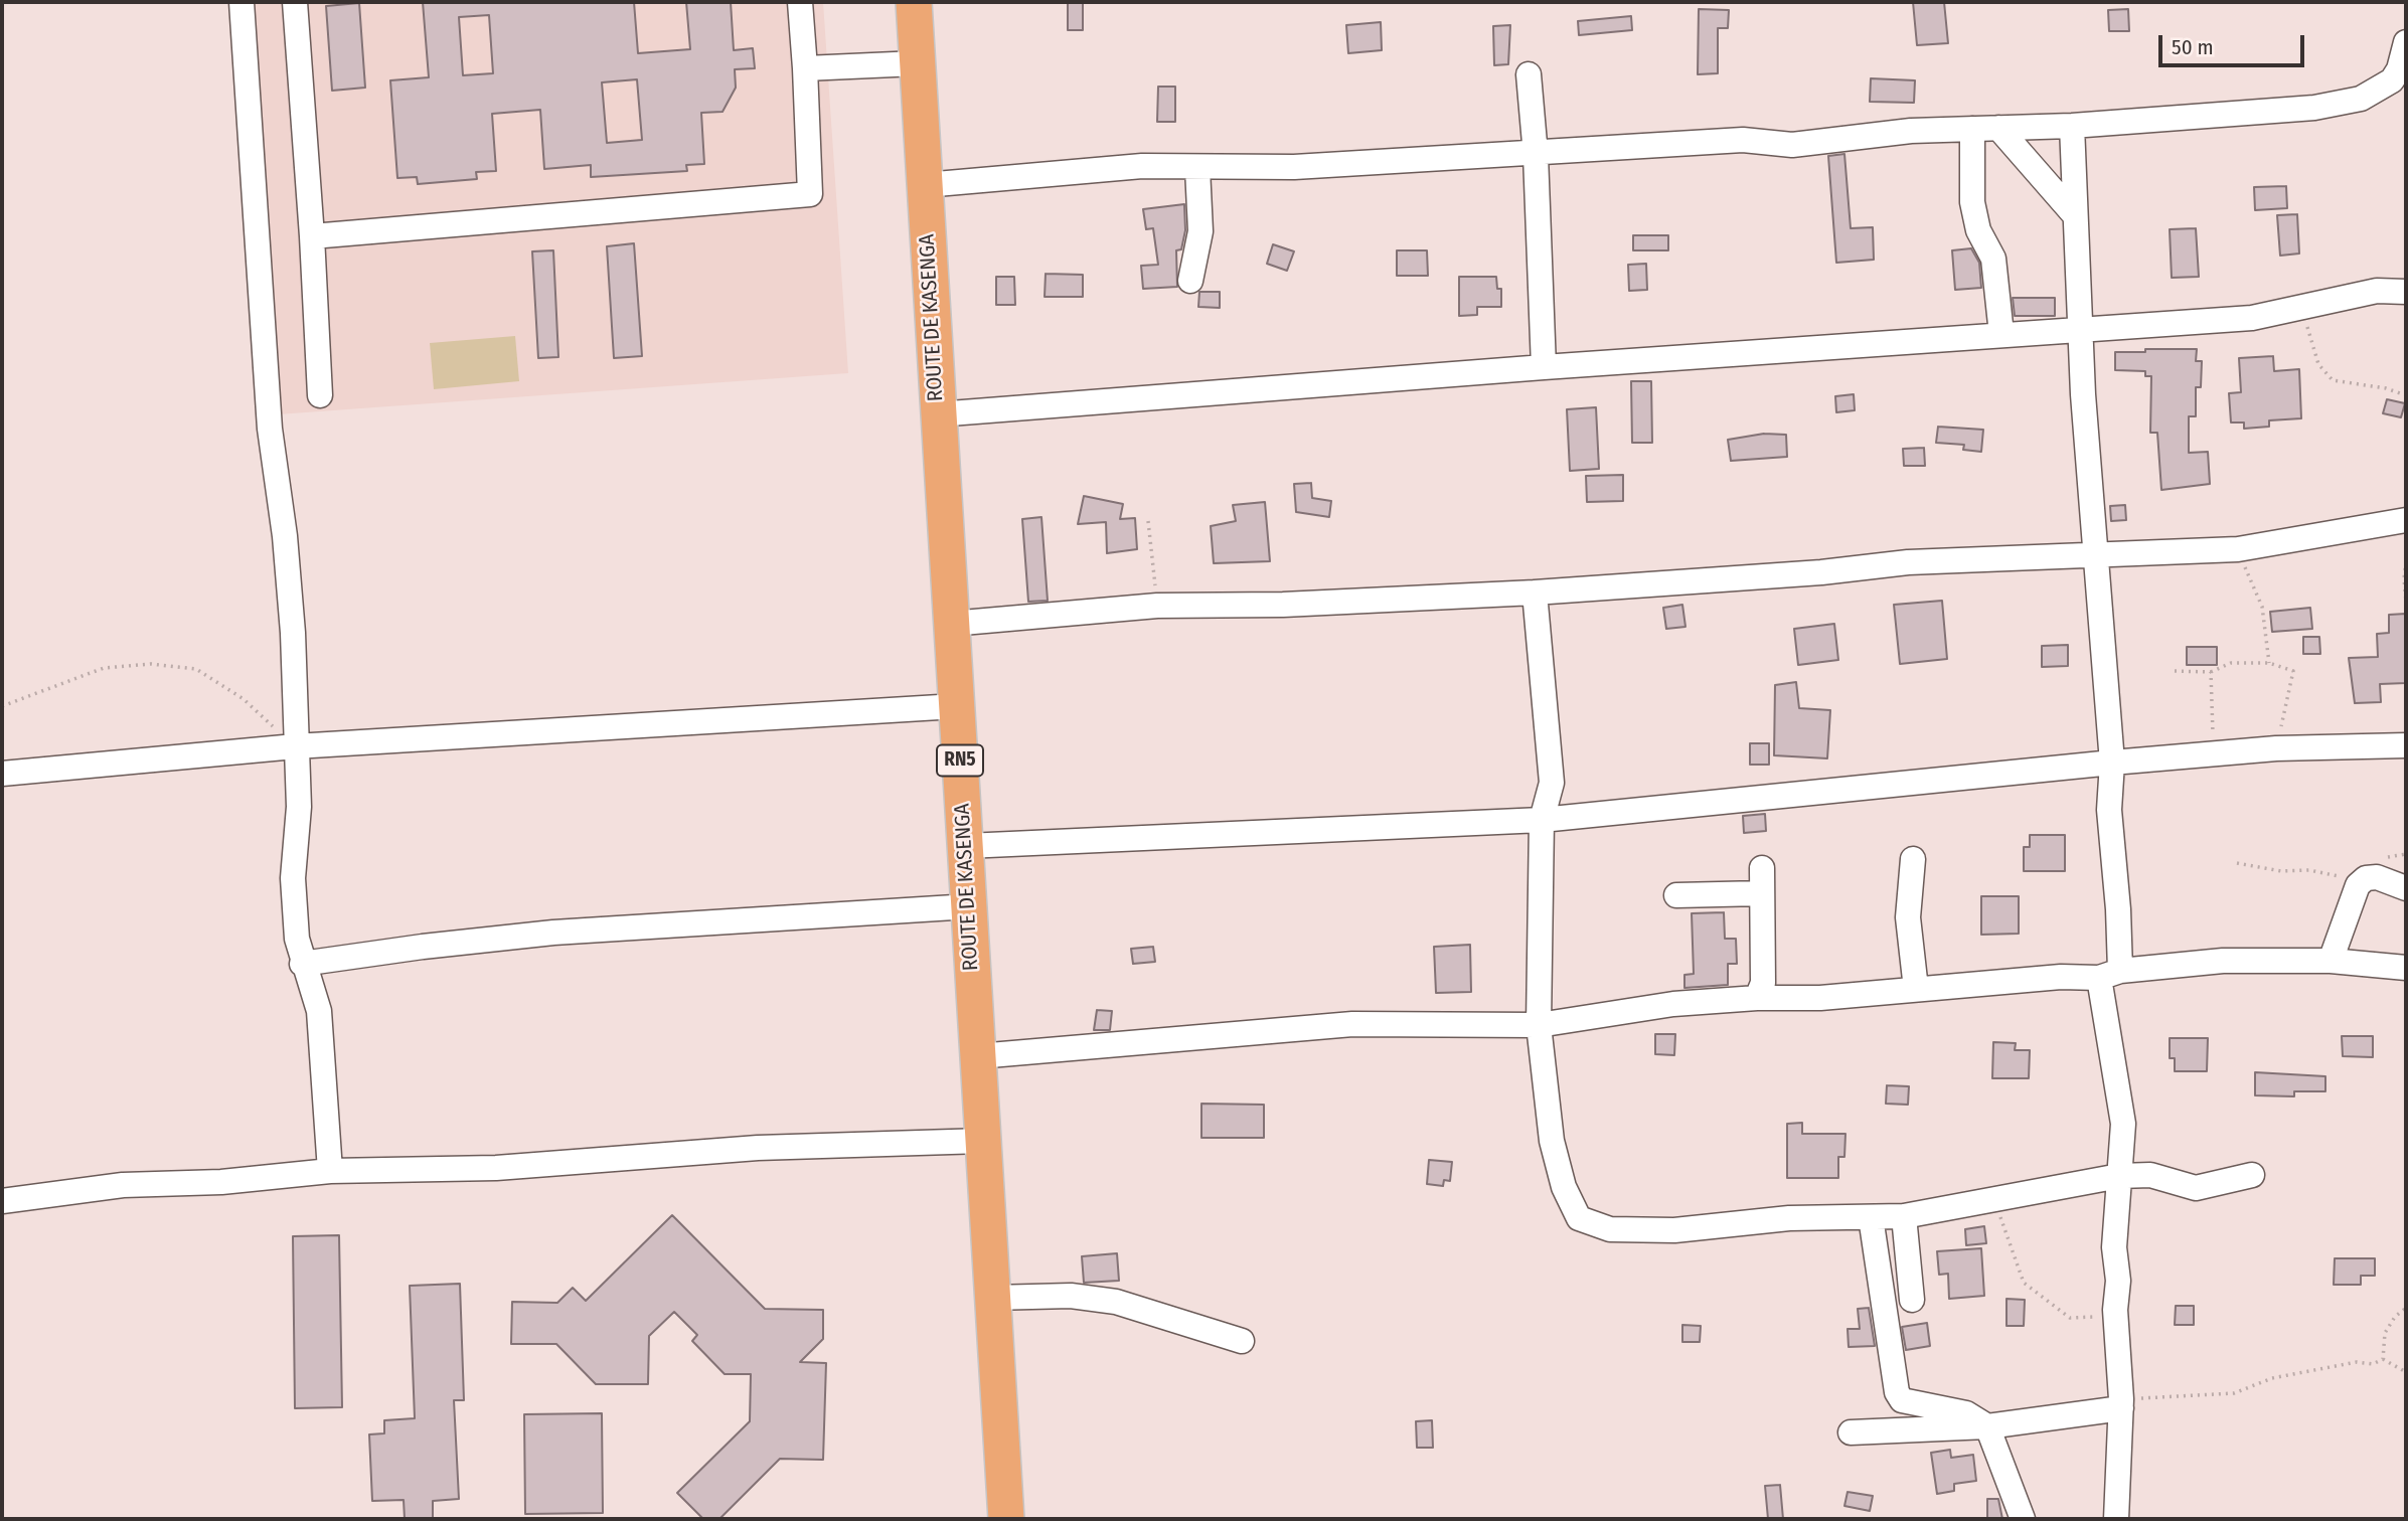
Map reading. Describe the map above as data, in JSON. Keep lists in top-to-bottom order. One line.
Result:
{"streets":{"highway":["ROUTE DE KASENGA","RN5"]},"scale_bar":"50 m"}
